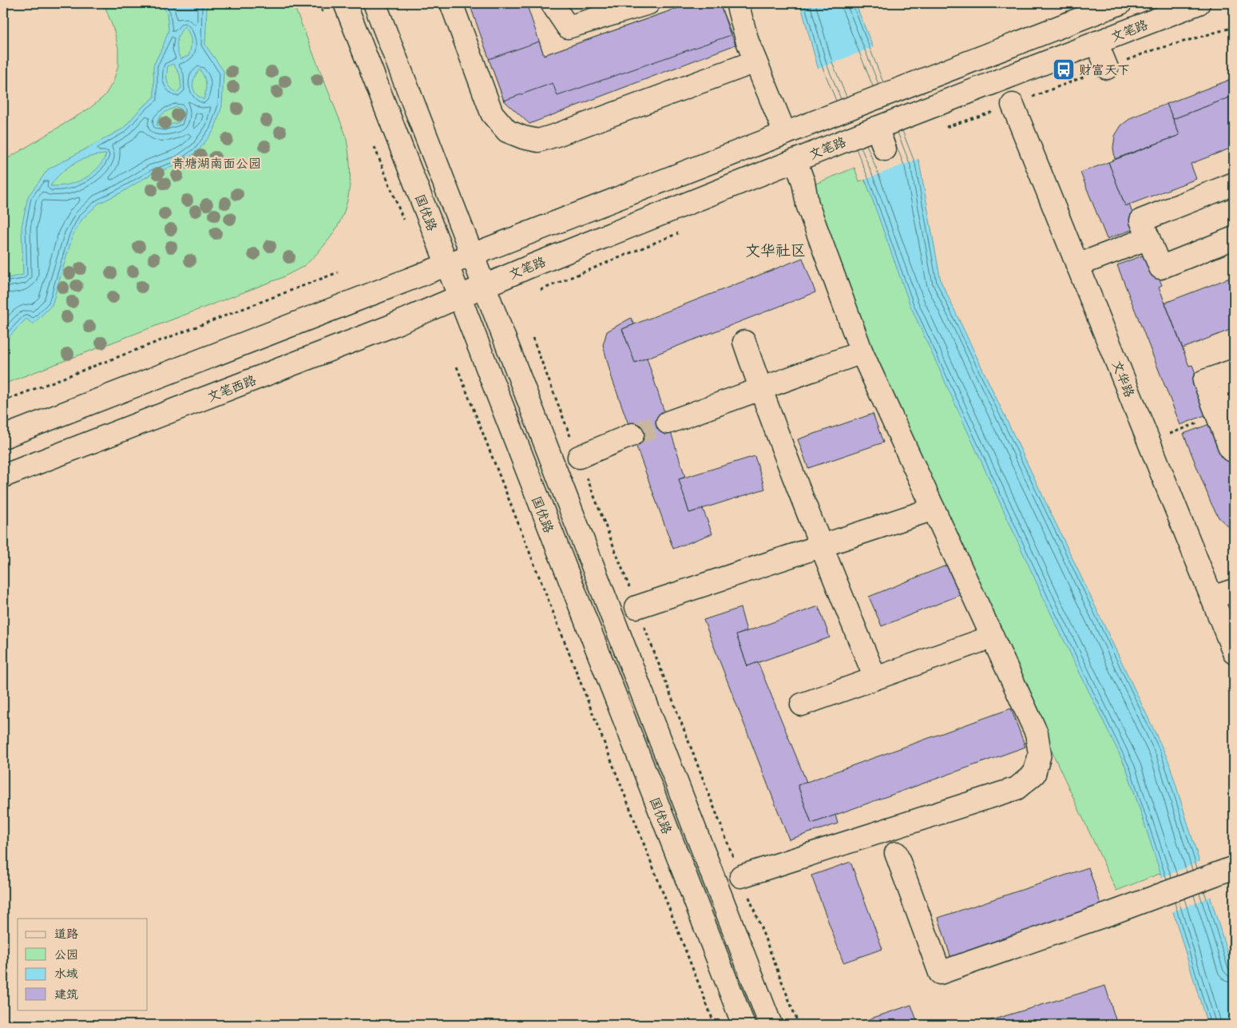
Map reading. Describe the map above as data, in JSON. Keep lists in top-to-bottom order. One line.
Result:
{"streets":{"main road":["文笔路","国优路","文华路","文笔西路"]},"crossings":[["文笔路","国优路"],["文笔路","文笔西路"],["国优路","文笔西路"]],"districts":["文华社区"],"parks":["青塘湖南面公园"],"places":{"bus stop":["财富天下"]},"legend":["道路","公园","水域","建筑"]}
